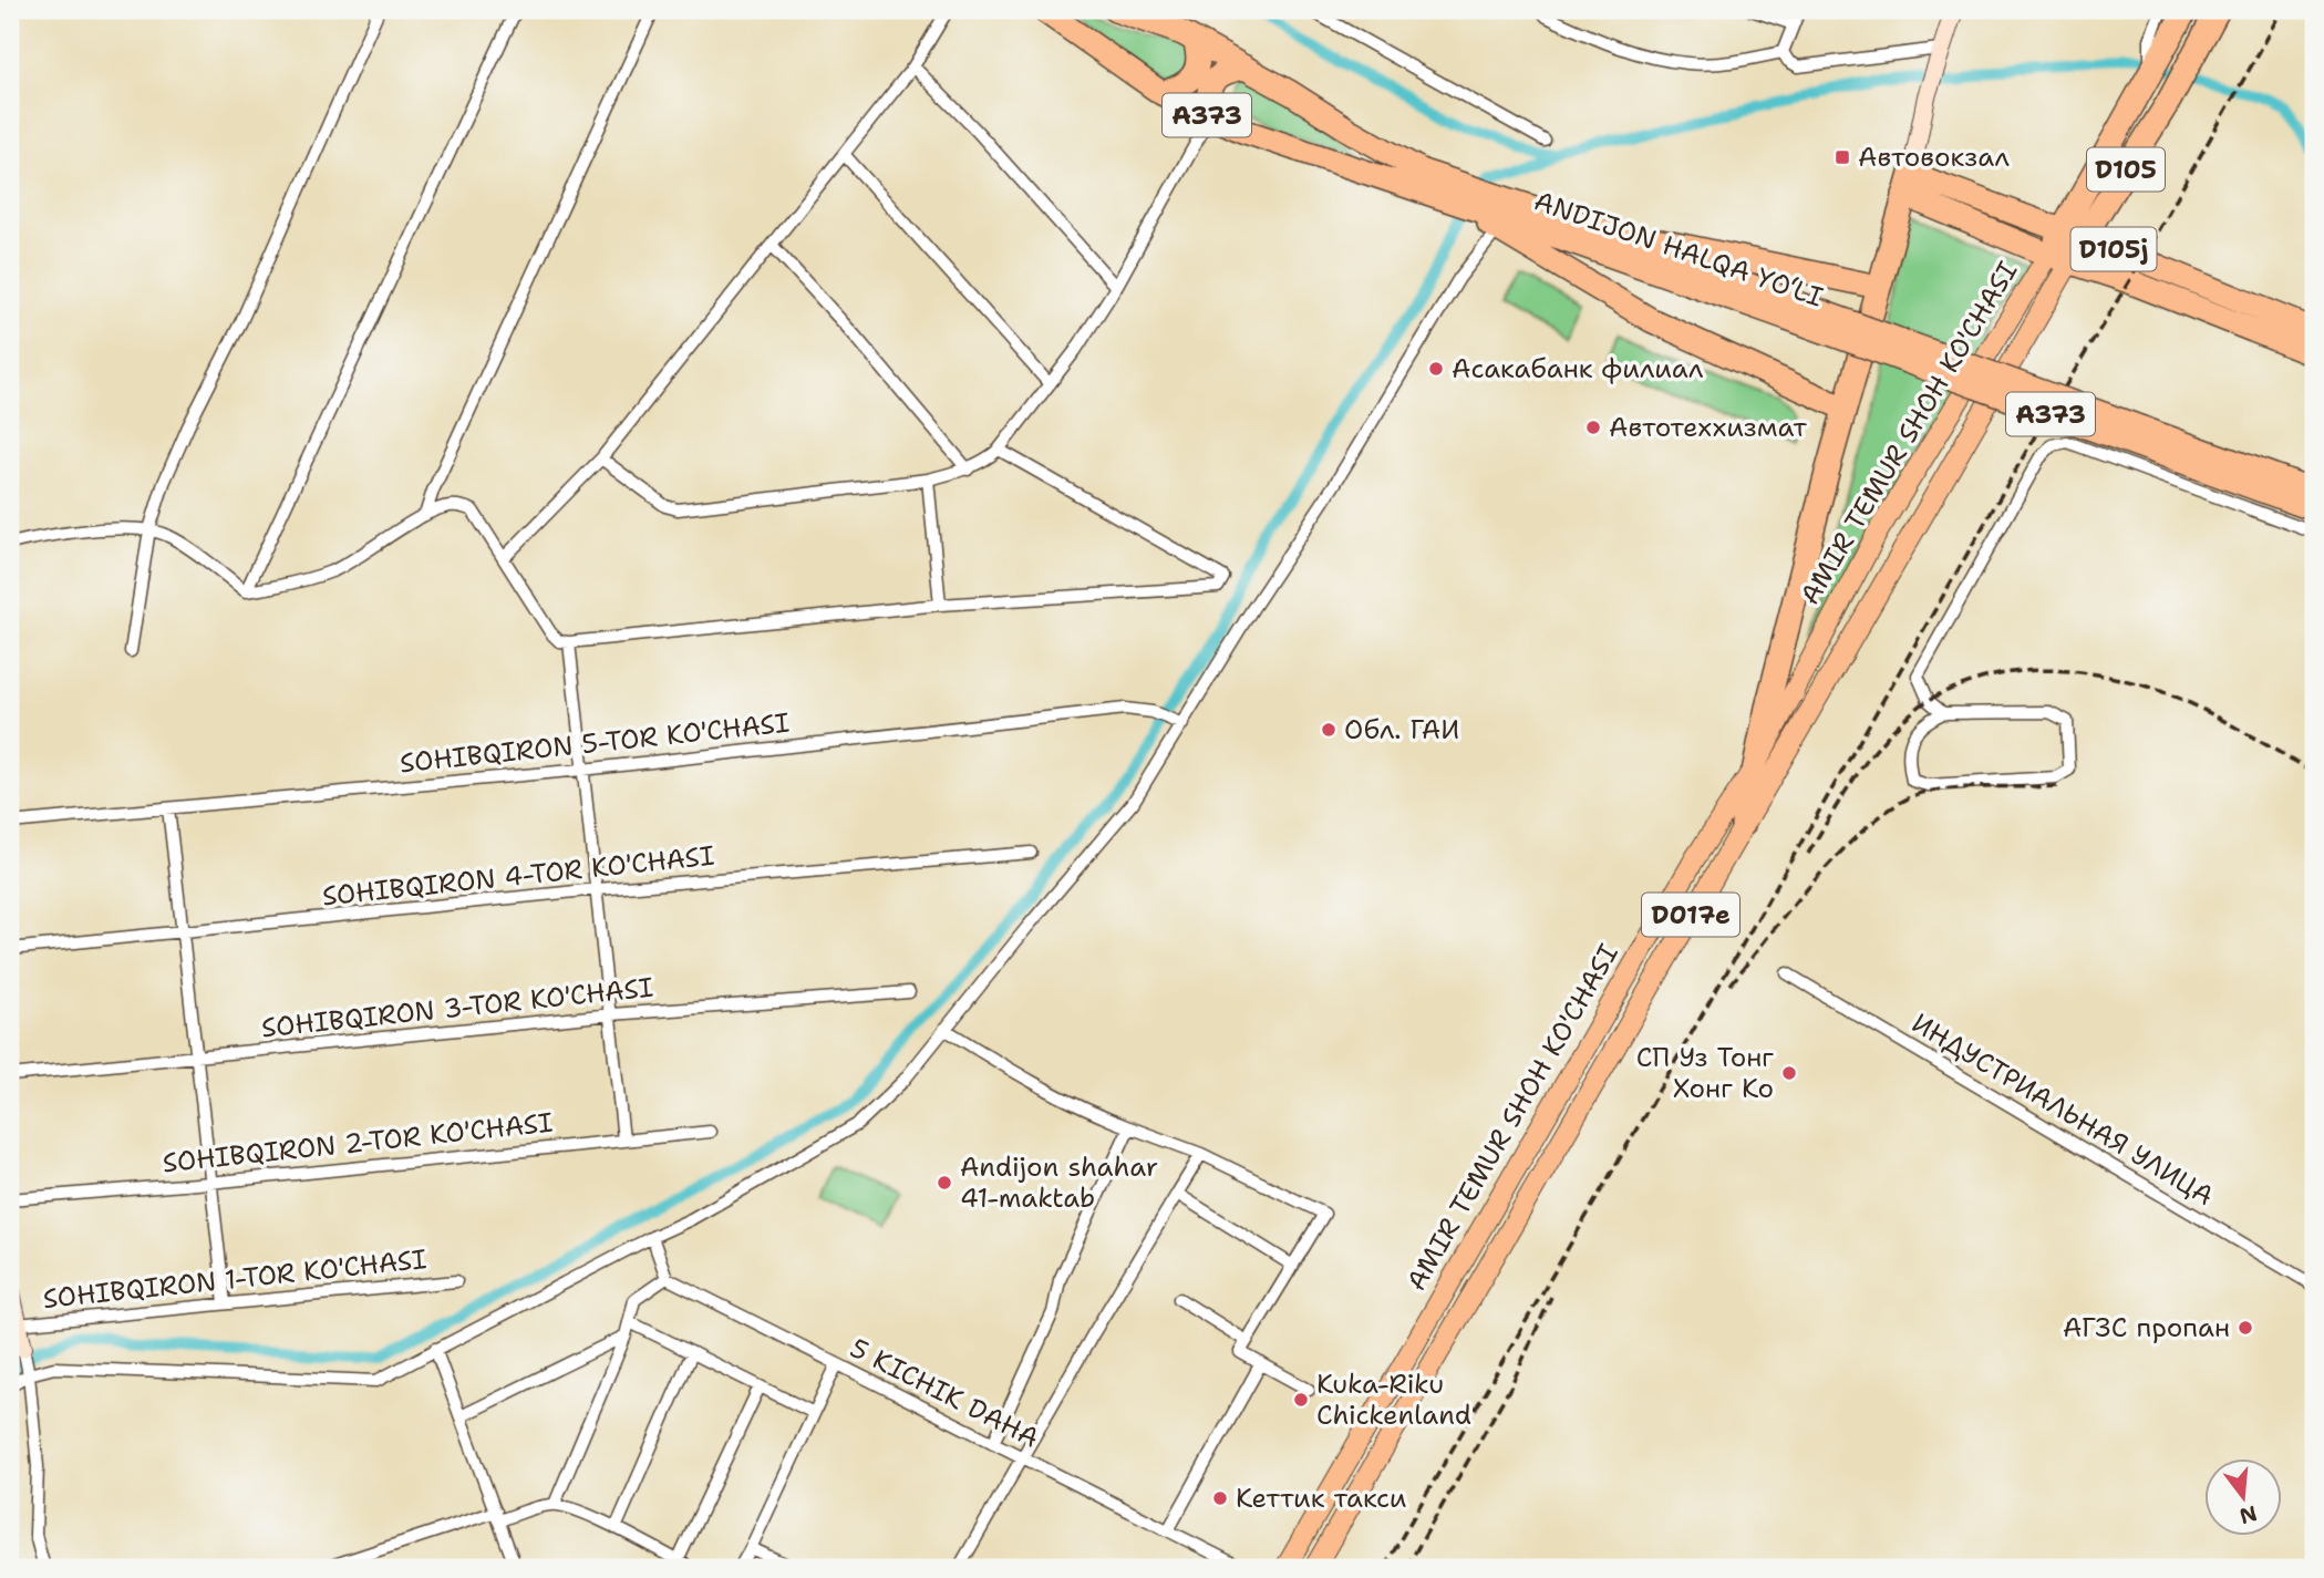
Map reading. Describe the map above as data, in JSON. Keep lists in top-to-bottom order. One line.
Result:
{"streets":{"highway":["A373","D105","ANDIJON HALQA YO‘LI","D105j"],"main road":["AMIR TEMUR SHOH KO'CHASI","D017e"],"street":["SOHIBQIRON 5-TOR KO'CHASI","SOHIBQIRON 4-TOR KO'CHASI","SOHIBQIRON 3-TOR KO'CHASI","ИНДУСТРИАЛЬНАЯ УЛИЦА","SOHIBQIRON 2-TOR KO'CHASI","SOHIBQIRON 1-TOR KO'CHASI","5 KICHIK DAHA"]},"crossings":[["D105","D105j"],["D105","AMIR TEMUR SHOH KO'CHASI"],["D105j","AMIR TEMUR SHOH KO'CHASI"]],"places":{"transit":["Автовокзал"],"other":["Асакабанк филиал","Автотеххизмат","Обл. ГАИ","СП Уз Тонг Хонг Ко","Andijon shahar 41-maktab","АГЗС пропан","Kuka-Riku Chickenland","Кеттик такси"]},"north":"bottom"}
